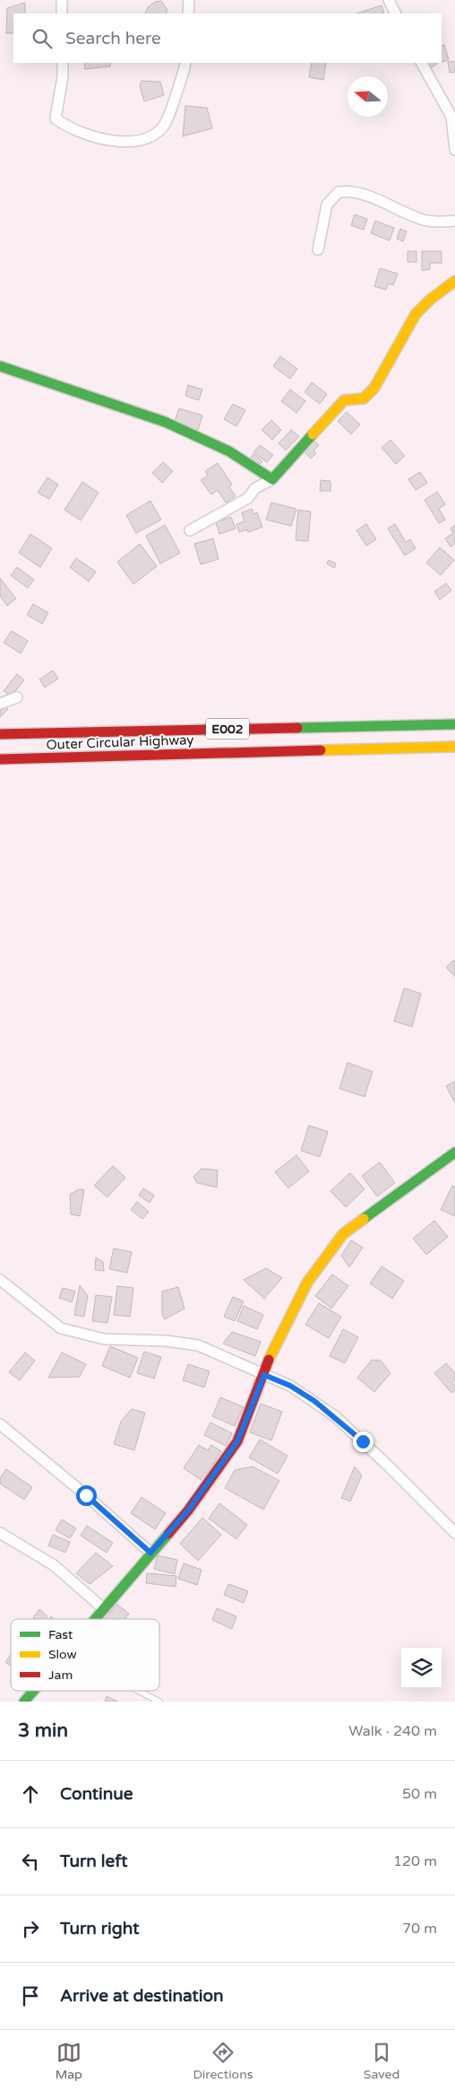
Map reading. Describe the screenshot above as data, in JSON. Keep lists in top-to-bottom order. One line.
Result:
{"streets":{"main road":["E002","Outer Circular Highway"]},"legend":["Fast","Slow","Jam"],"north":"left","page":{"search":"Search here","heading":["3 min","Walk · 240 m"],"list":[["Continue","50 m"],["Turn left","120 m"],["Turn right","70 m"],"Arrive at destination"],"nav":["Map","Directions","Saved"]}}
